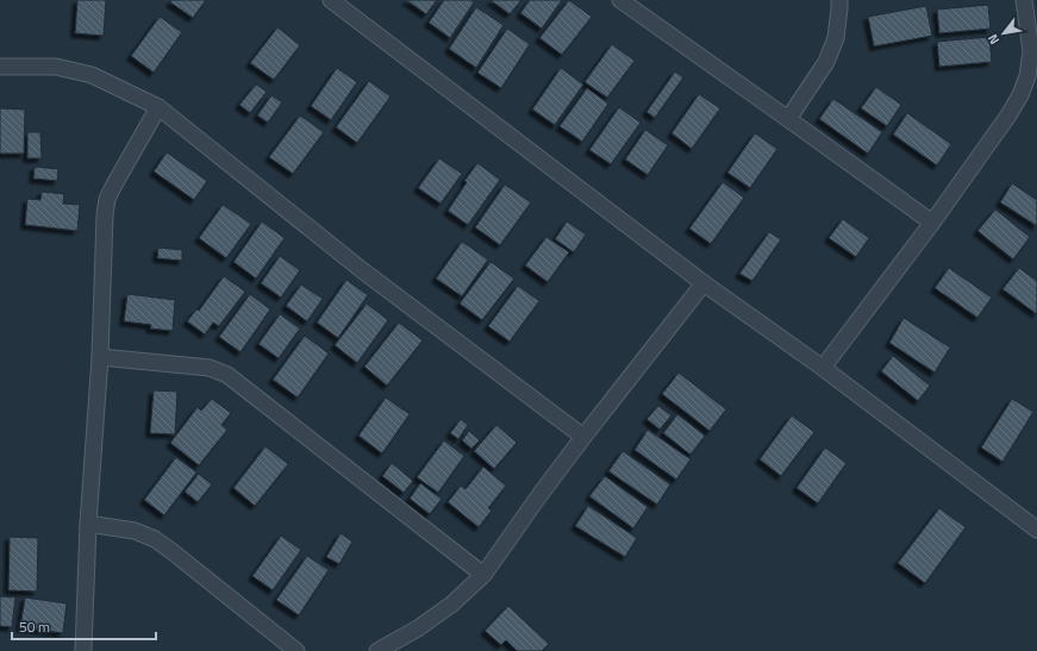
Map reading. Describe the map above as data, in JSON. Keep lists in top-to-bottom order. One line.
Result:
{"scale_bar":"50 m","north":"bottom left"}
